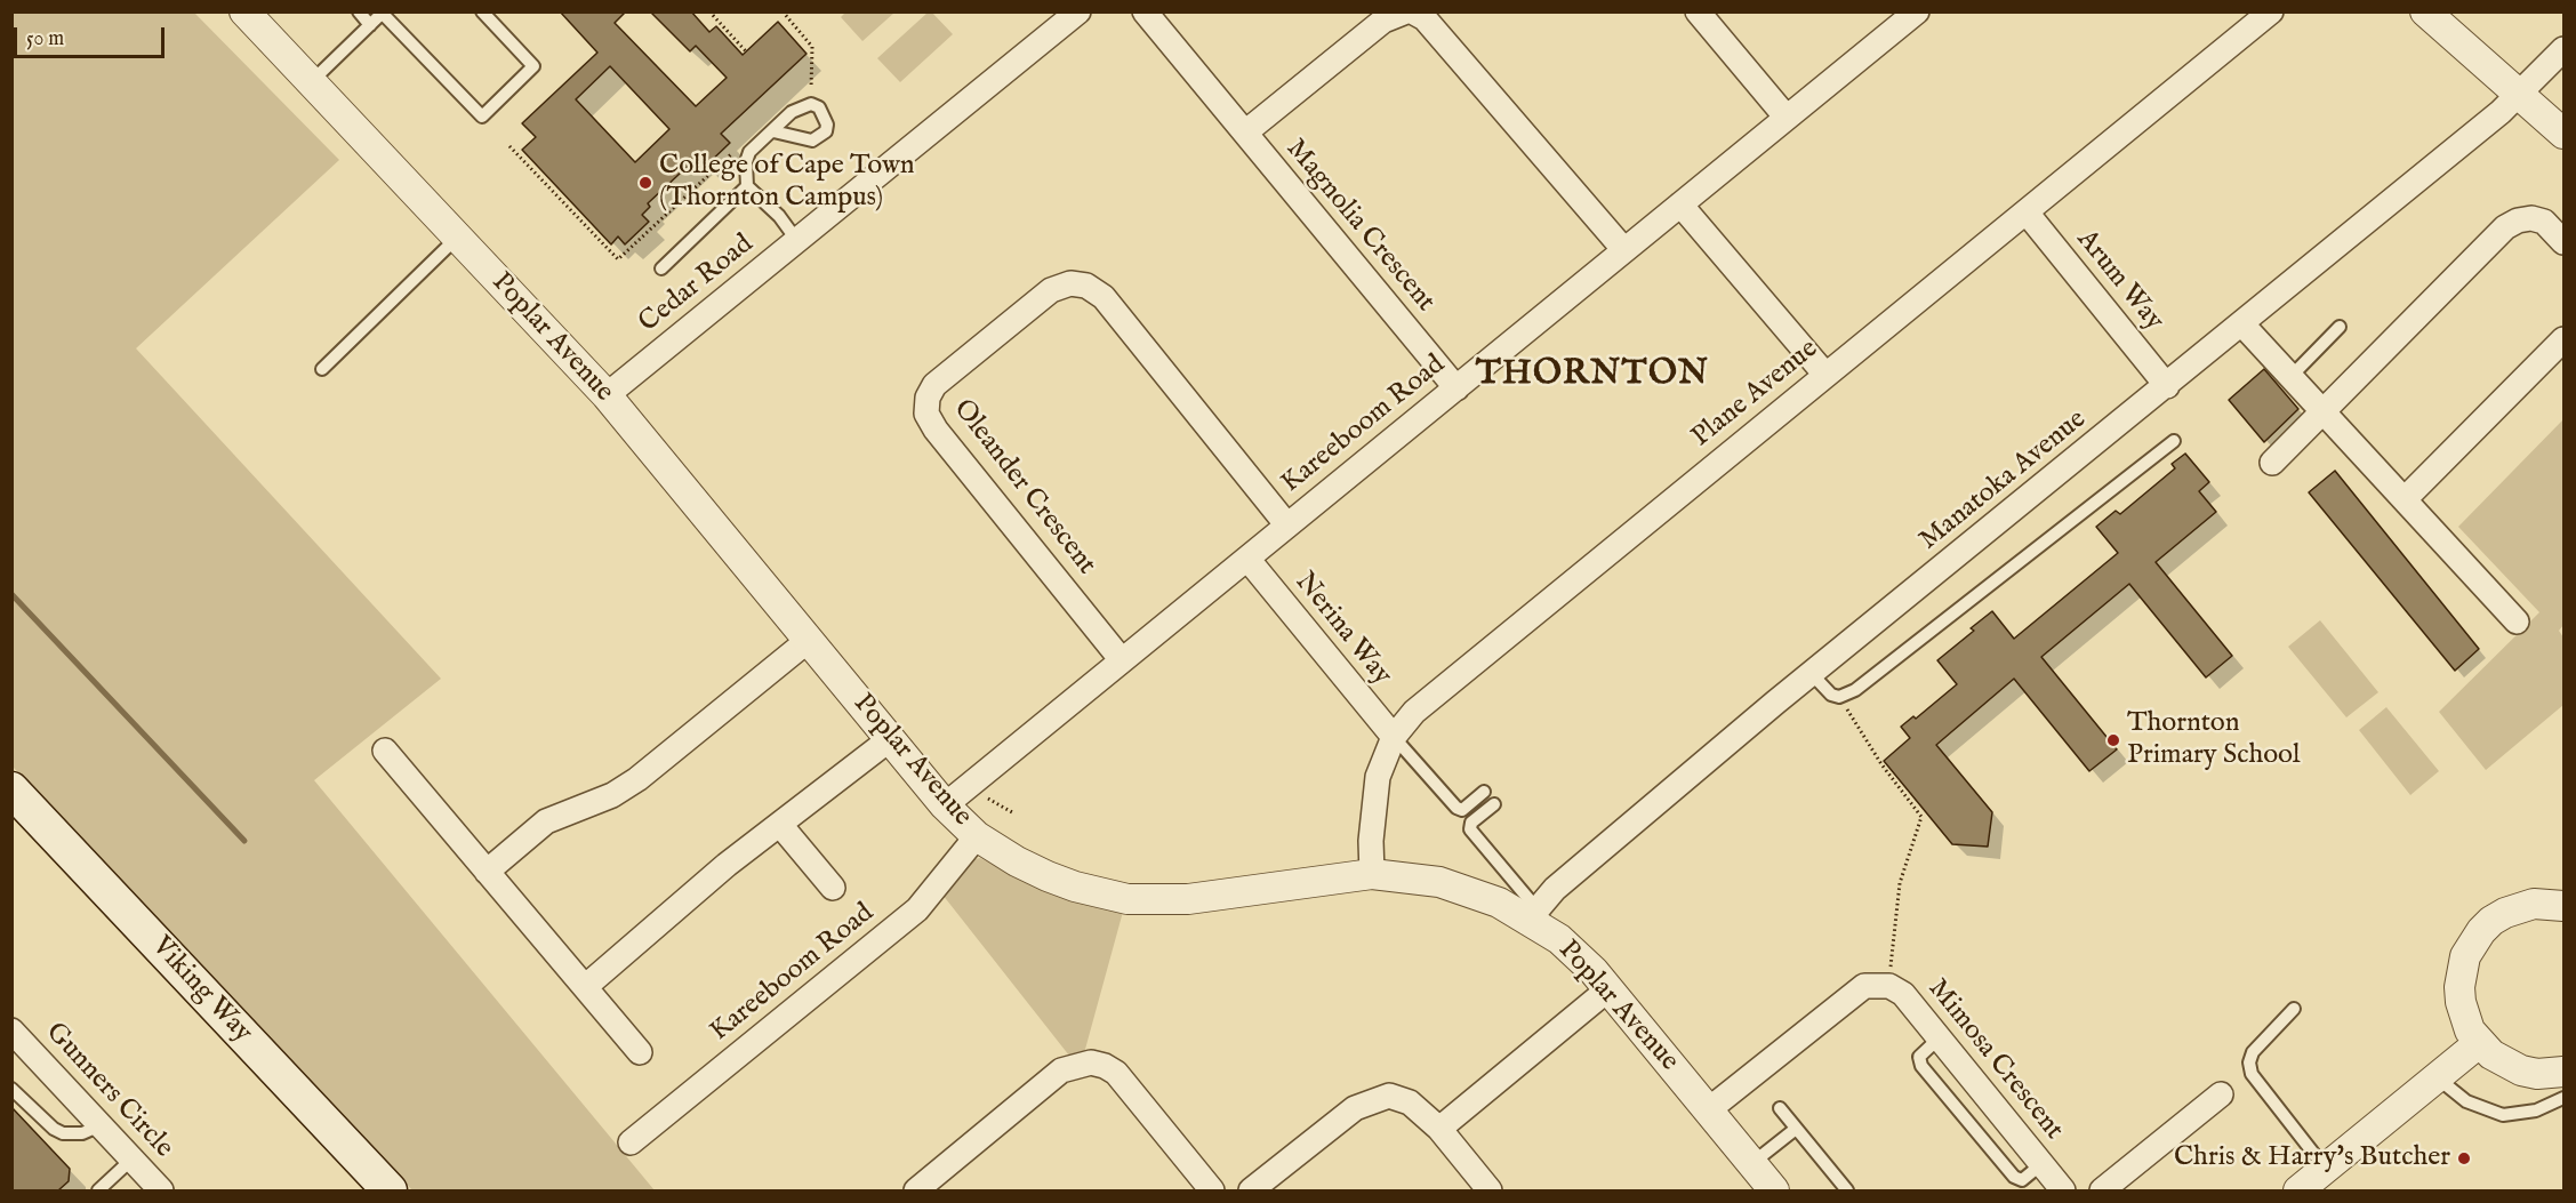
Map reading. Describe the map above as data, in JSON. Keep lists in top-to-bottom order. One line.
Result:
{"streets":{"main road":["Viking Way"],"street":["Magnolia Crescent","Arum Way","Cedar Road","Poplar Avenue","Plane Avenue","Kareeboom Road","Manatoka Avenue","Oleander Crescent","Nerina Way","Mimosa Crescent","Gunners Circle"]},"crossings":[["Magnolia Crescent","Kareeboom Road"],["Arum Way","Plane Avenue"],["Arum Way","Manatoka Avenue"],["Cedar Road","Poplar Avenue"],["Poplar Avenue","Plane Avenue"],["Poplar Avenue","Kareeboom Road"],["Poplar Avenue","Manatoka Avenue"],["Poplar Avenue","Mimosa Crescent"],["Plane Avenue","Nerina Way"],["Kareeboom Road","Oleander Crescent"],["Kareeboom Road","Nerina Way"]],"districts":["THORNTON"],"places":["College of Cape Town (Thornton Campus)","Thornton Primary School","Chris & Harry's Butcher"],"scale_bar":"50 m"}
